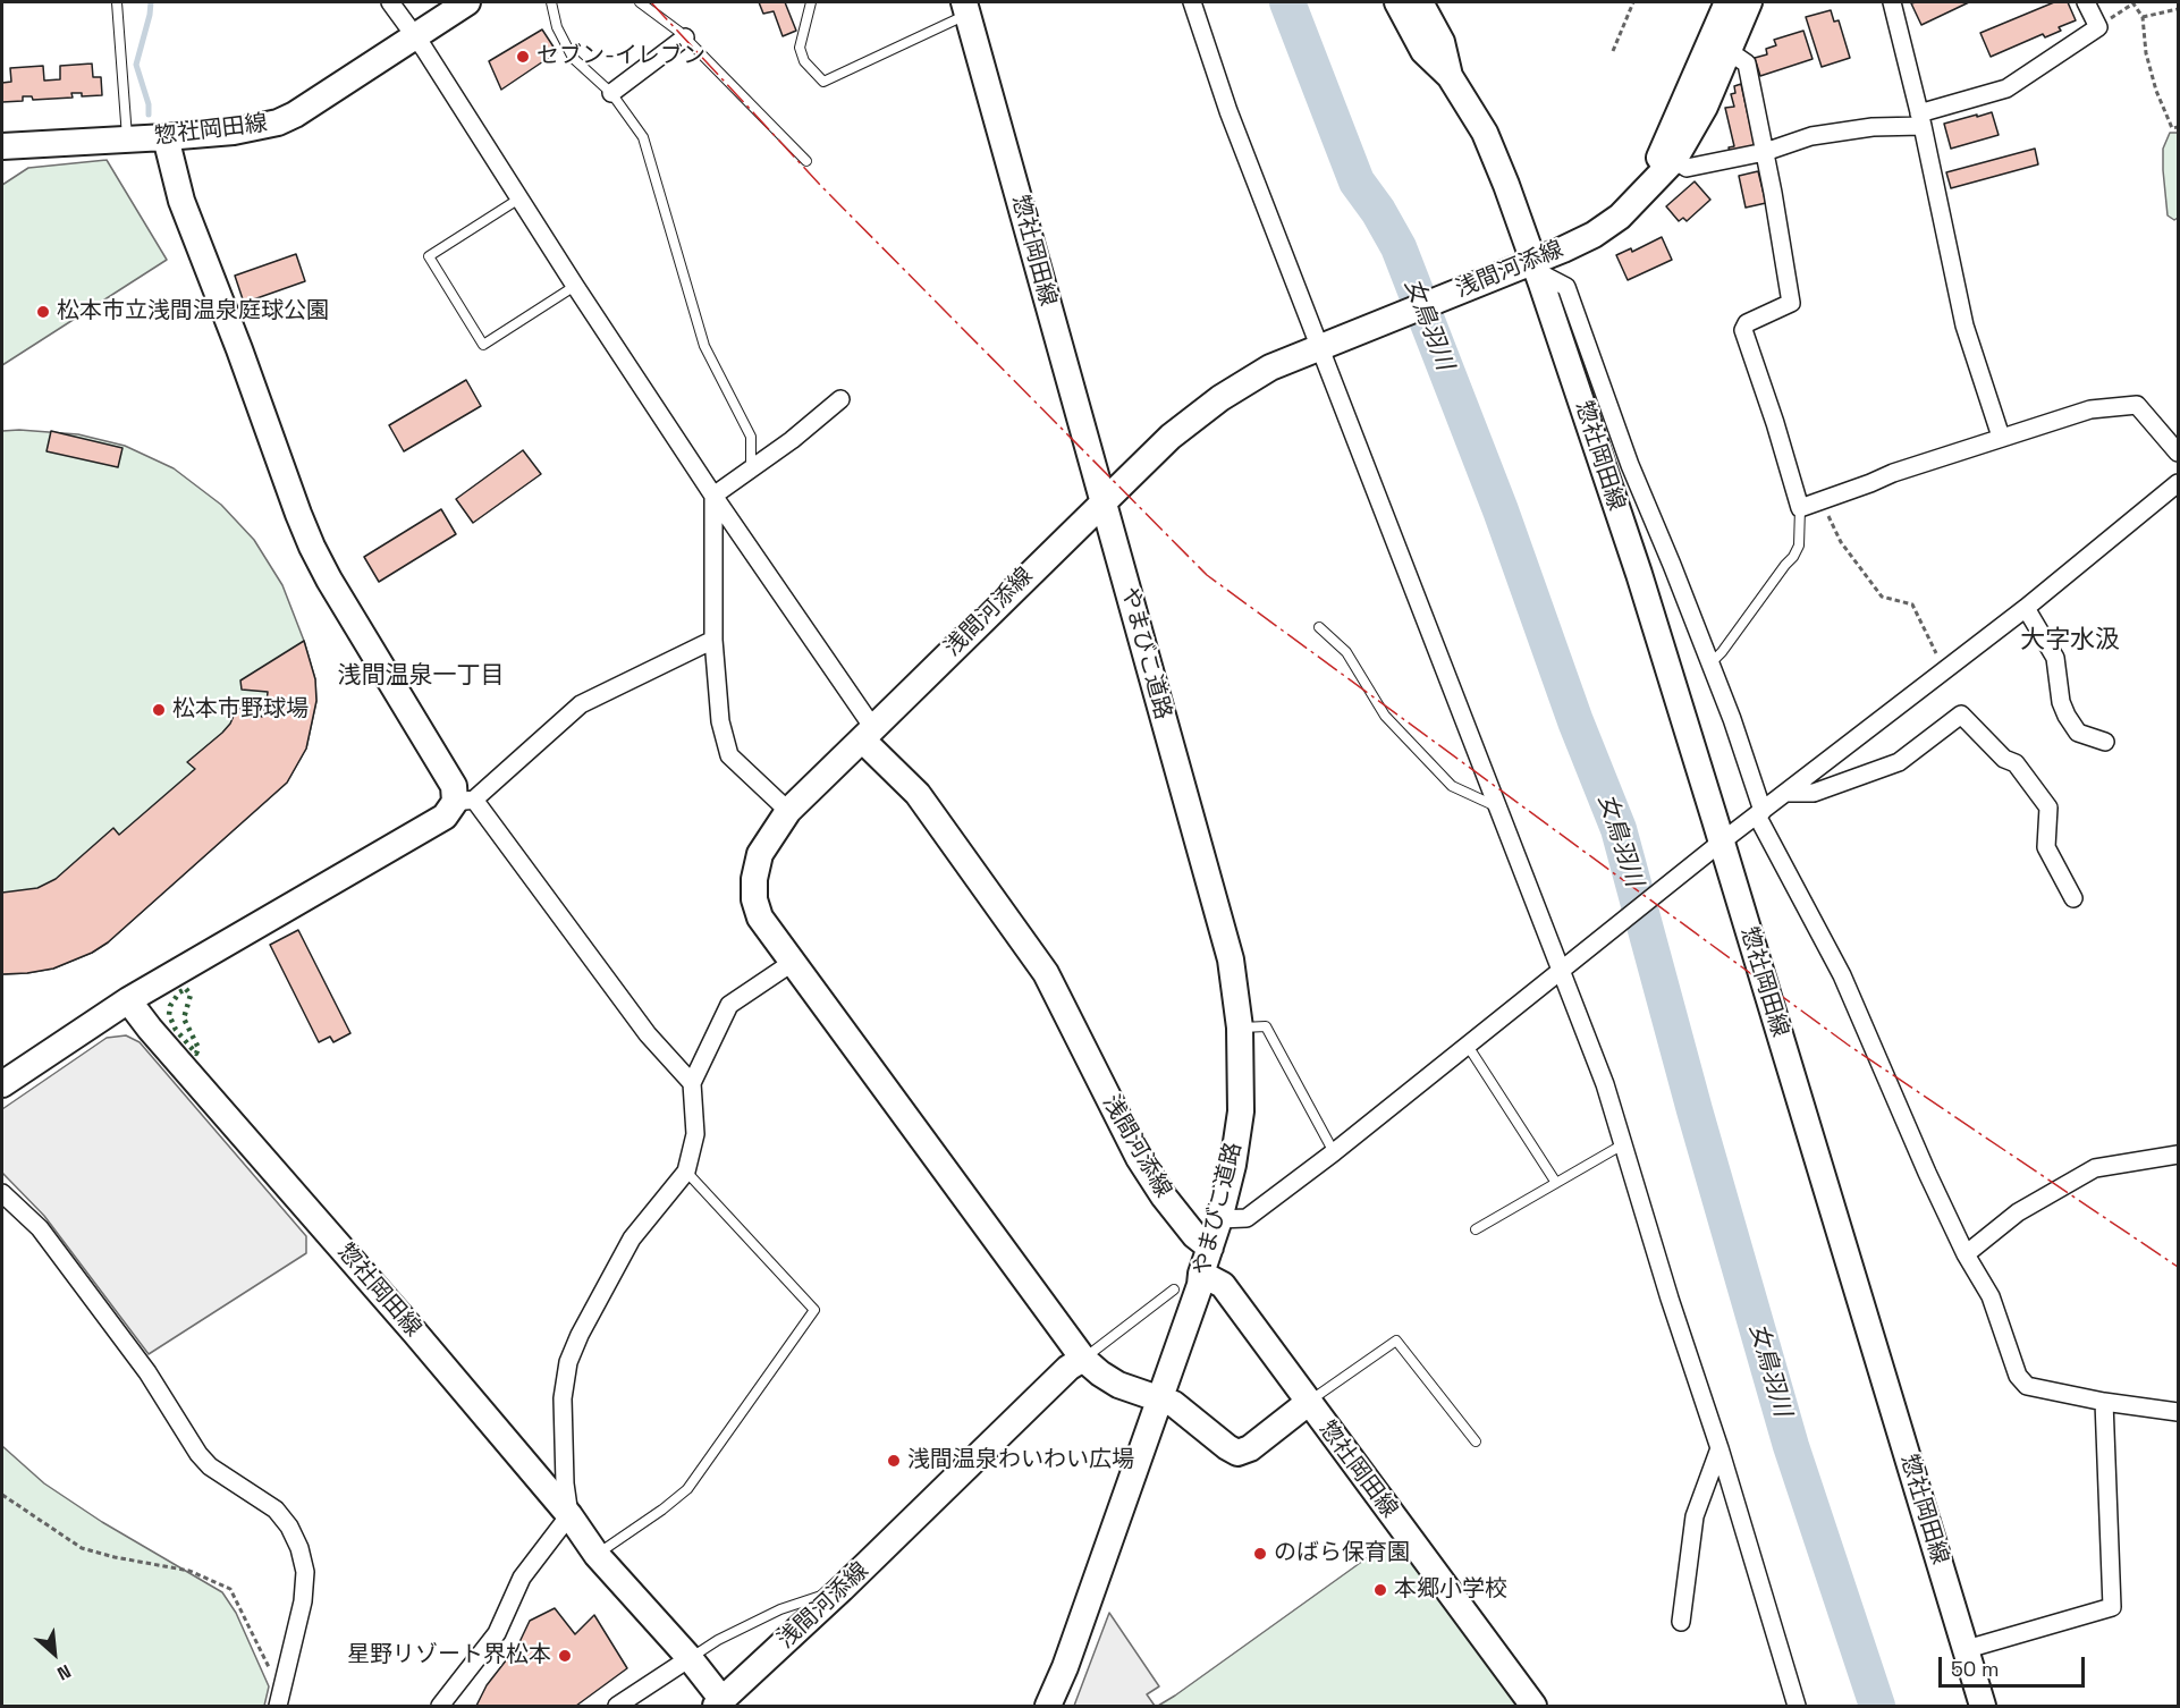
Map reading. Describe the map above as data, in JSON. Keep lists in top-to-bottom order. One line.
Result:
{"streets":{"main road":["惣社岡田線","浅間河添線","やまびこ道路"]},"crossings":[["惣社岡田線","浅間河添線"],["惣社岡田線","やまびこ道路"],["浅間河添線","やまびこ道路"]],"districts":["大字水汲","浅間温泉一丁目"],"water":["女鳥羽川"],"places":["セブン-イレブン","松本市立浅間温泉庭球公園","松本市野球場","浅間温泉わいわい広場","のばら保育園","本郷小学校","星野リゾート界松本"],"scale_bar":"50 m","north":"bottom right"}
